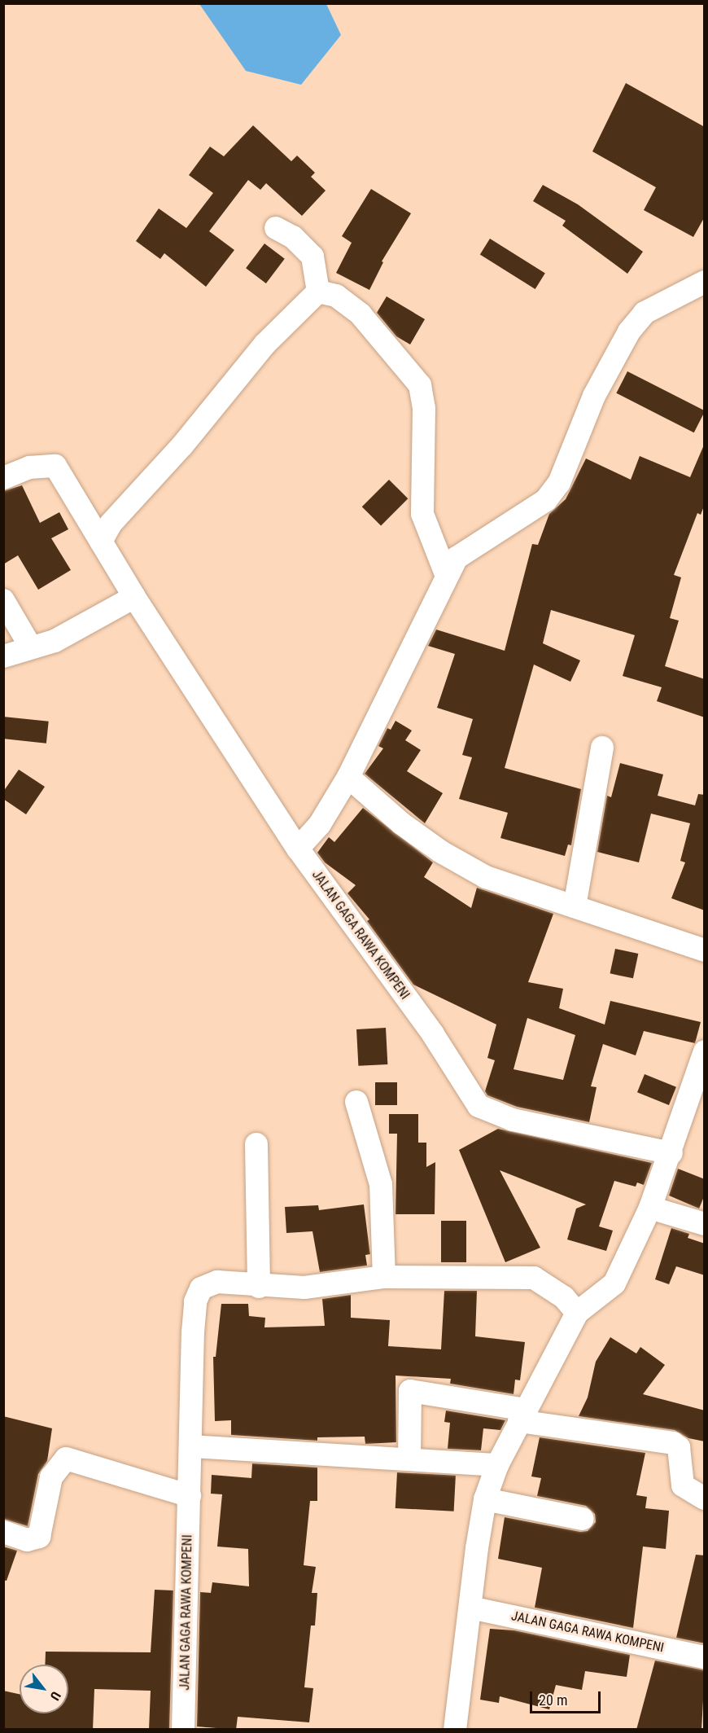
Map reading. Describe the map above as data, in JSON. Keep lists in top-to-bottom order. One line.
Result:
{"streets":{"street":["JALAN GAGA RAWA KOMPENI"]},"scale_bar":"20 m","north":"bottom right"}
